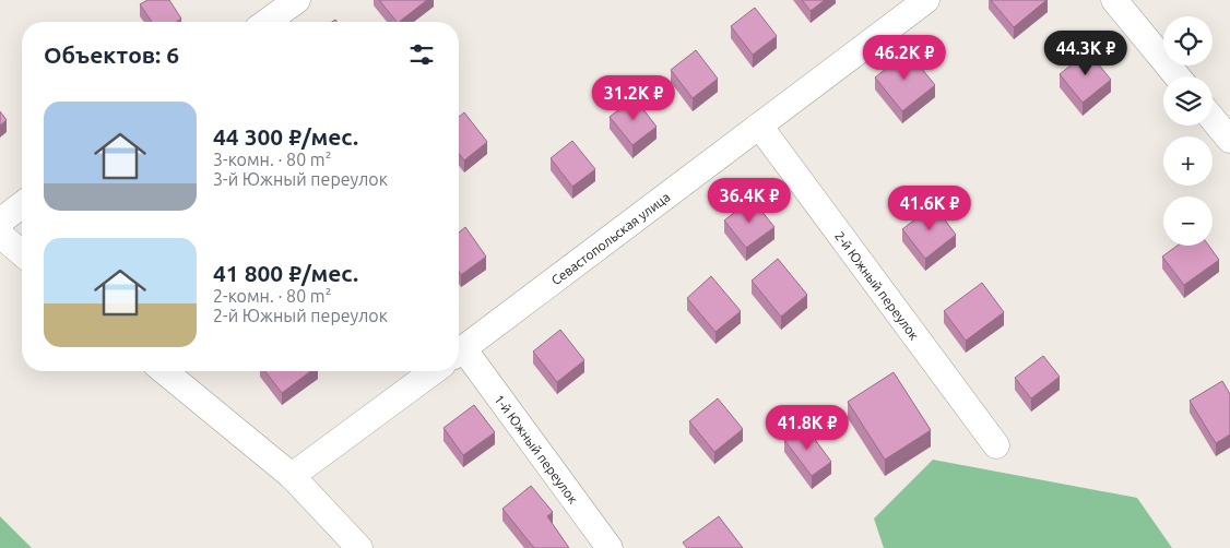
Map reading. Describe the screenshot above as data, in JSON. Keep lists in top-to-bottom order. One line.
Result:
{"streets":{"street":["Севастопольская улица","2-й Южный переулок","1-й Южный переулок"]},"crossings":[["Севастопольская улица","2-й Южный переулок"]],"page":{"map_buttons":["+","−"],"heading":"Объектов: 6","price":["44.3K ₽","46.2K ₽","31.2K ₽","36.4K ₽","41.6K ₽","41.8K ₽"],"list":[{"name":"44 300 ₽/мес.","note":"3-комн. · 80 m² · 3-й Южный переулок"},{"name":"41 800 ₽/мес.","note":"2-комн. · 80 m² · 2-й Южный переулок"}]}}
